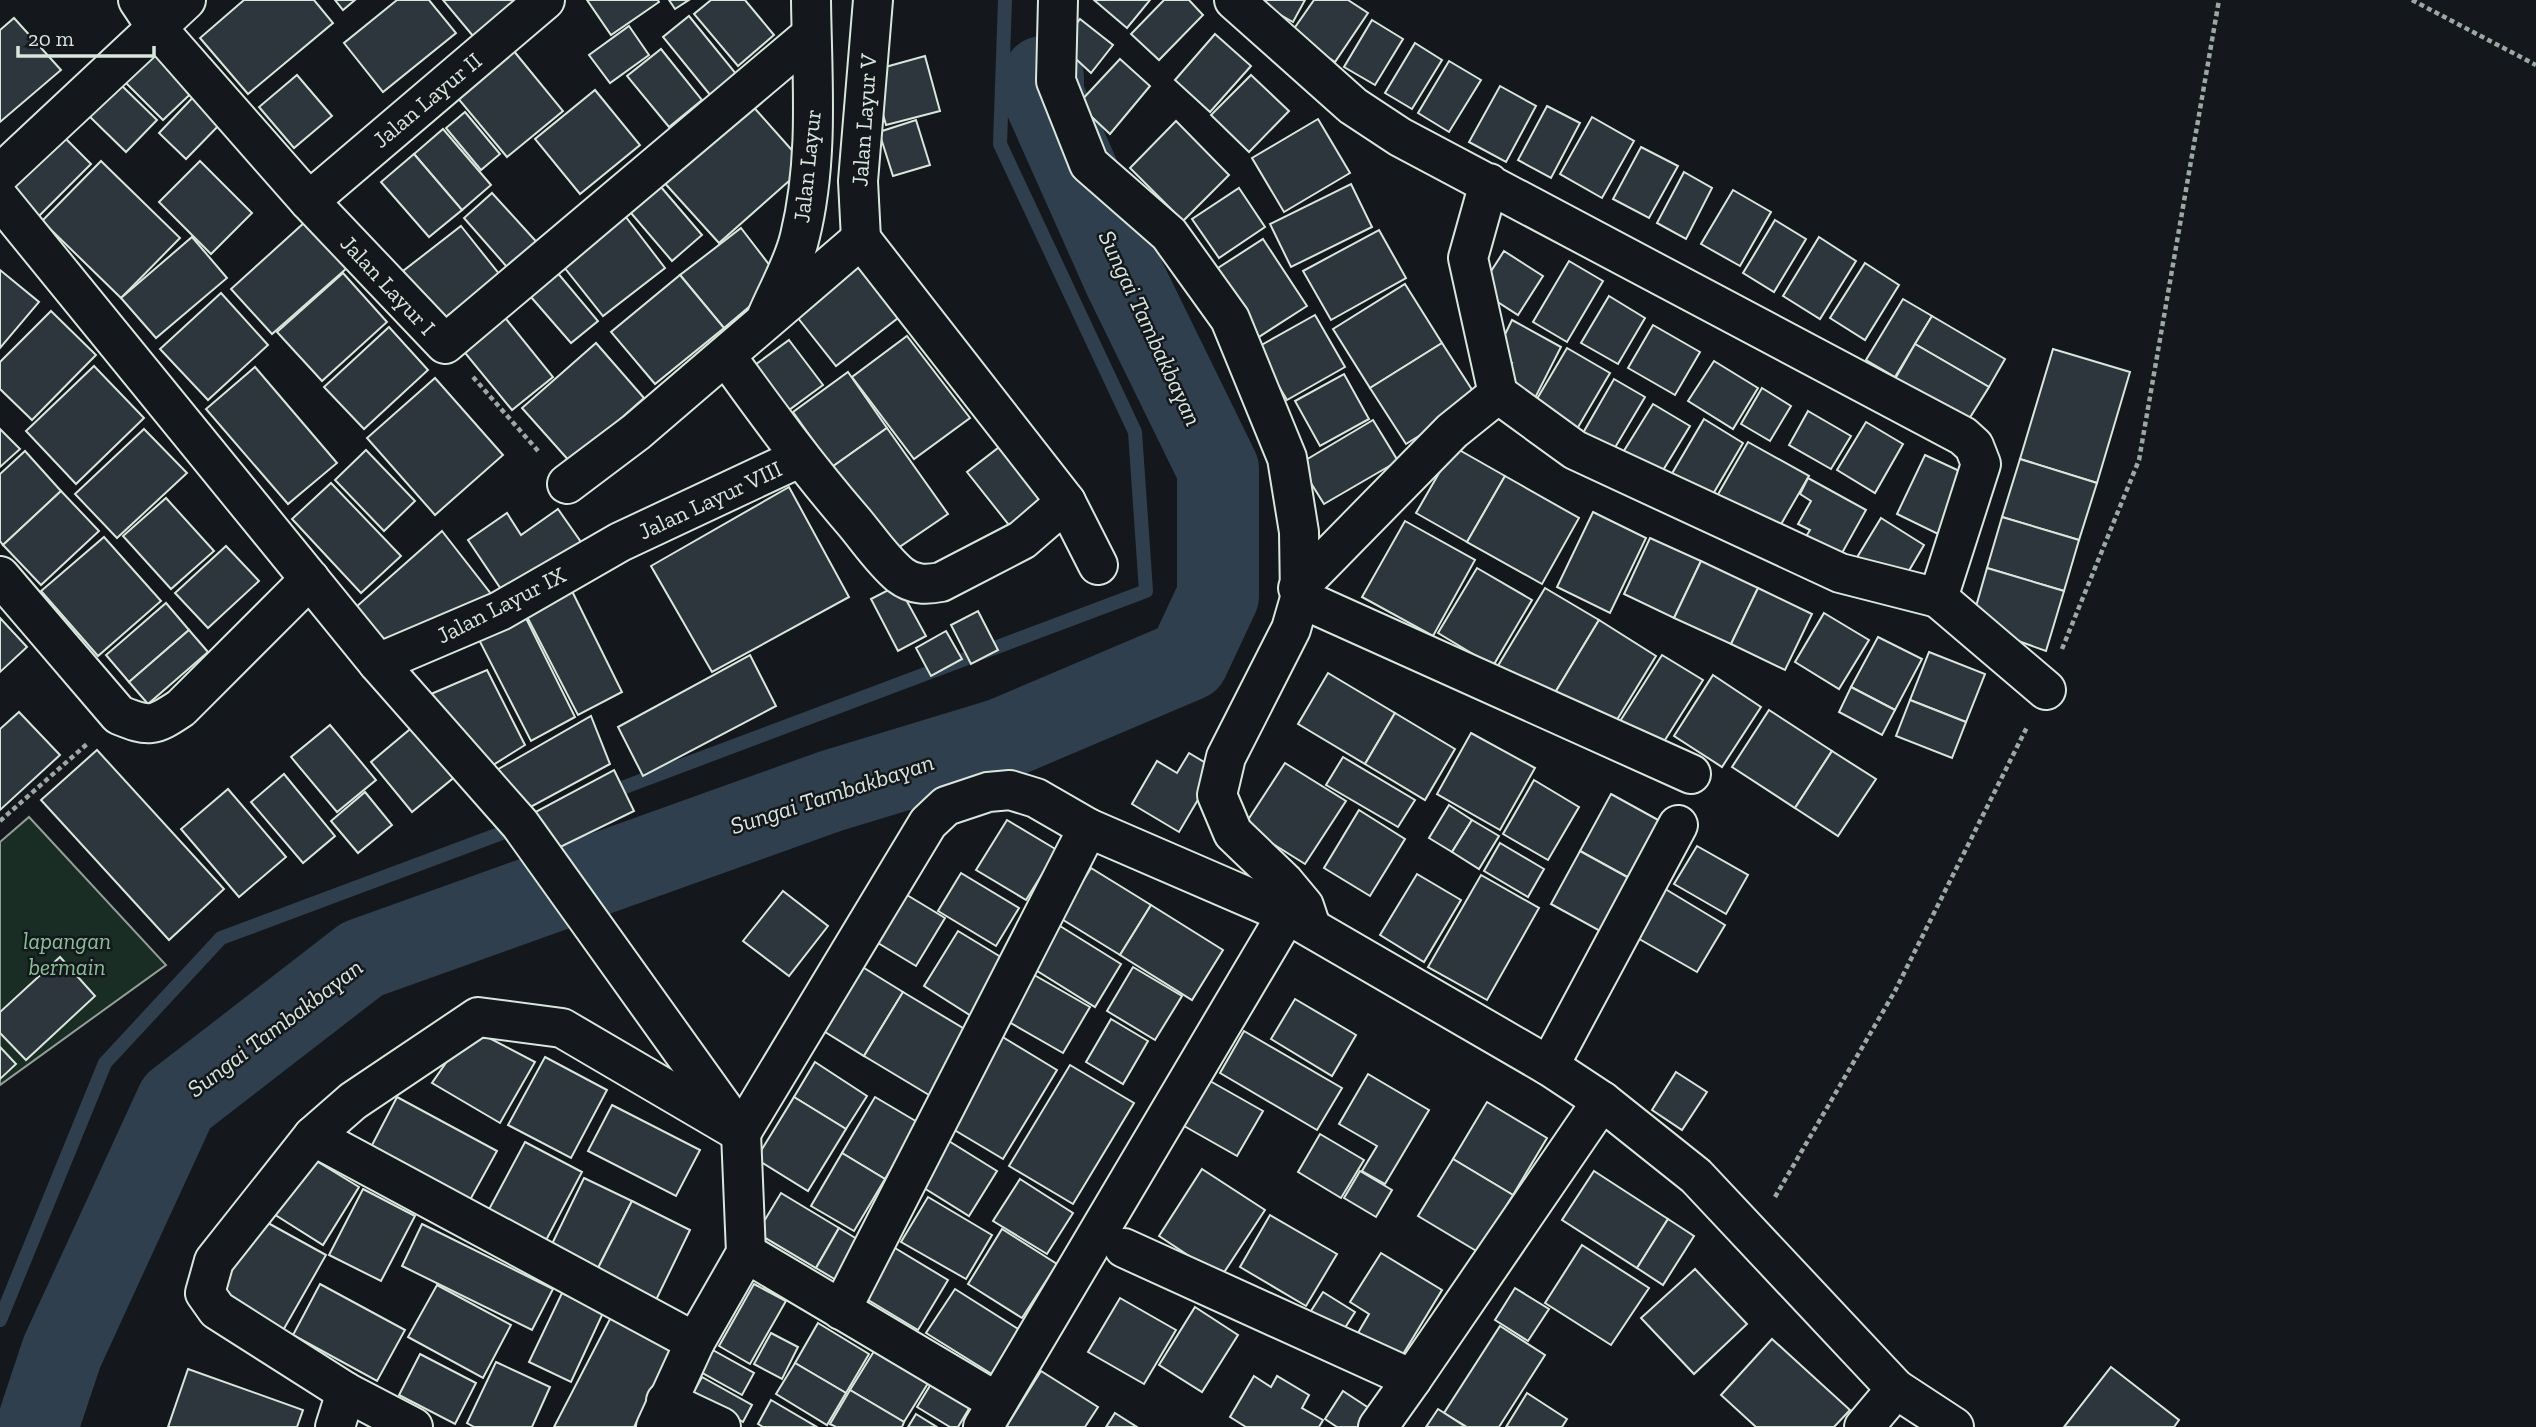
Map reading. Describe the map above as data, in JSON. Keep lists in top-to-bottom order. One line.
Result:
{"streets":{"street":["Jalan Layur II","Jalan Layur V","Jalan Layur","Jalan Layur I","Jalan Layur VIII","Jalan Layur IX"]},"crossings":[["Jalan Layur II","Jalan Layur I"],["Jalan Layur VIII","Jalan Layur IX"]],"water":["Sungai Tambakbayan"],"parks":["lapangan bermain"],"scale_bar":"20 m"}
